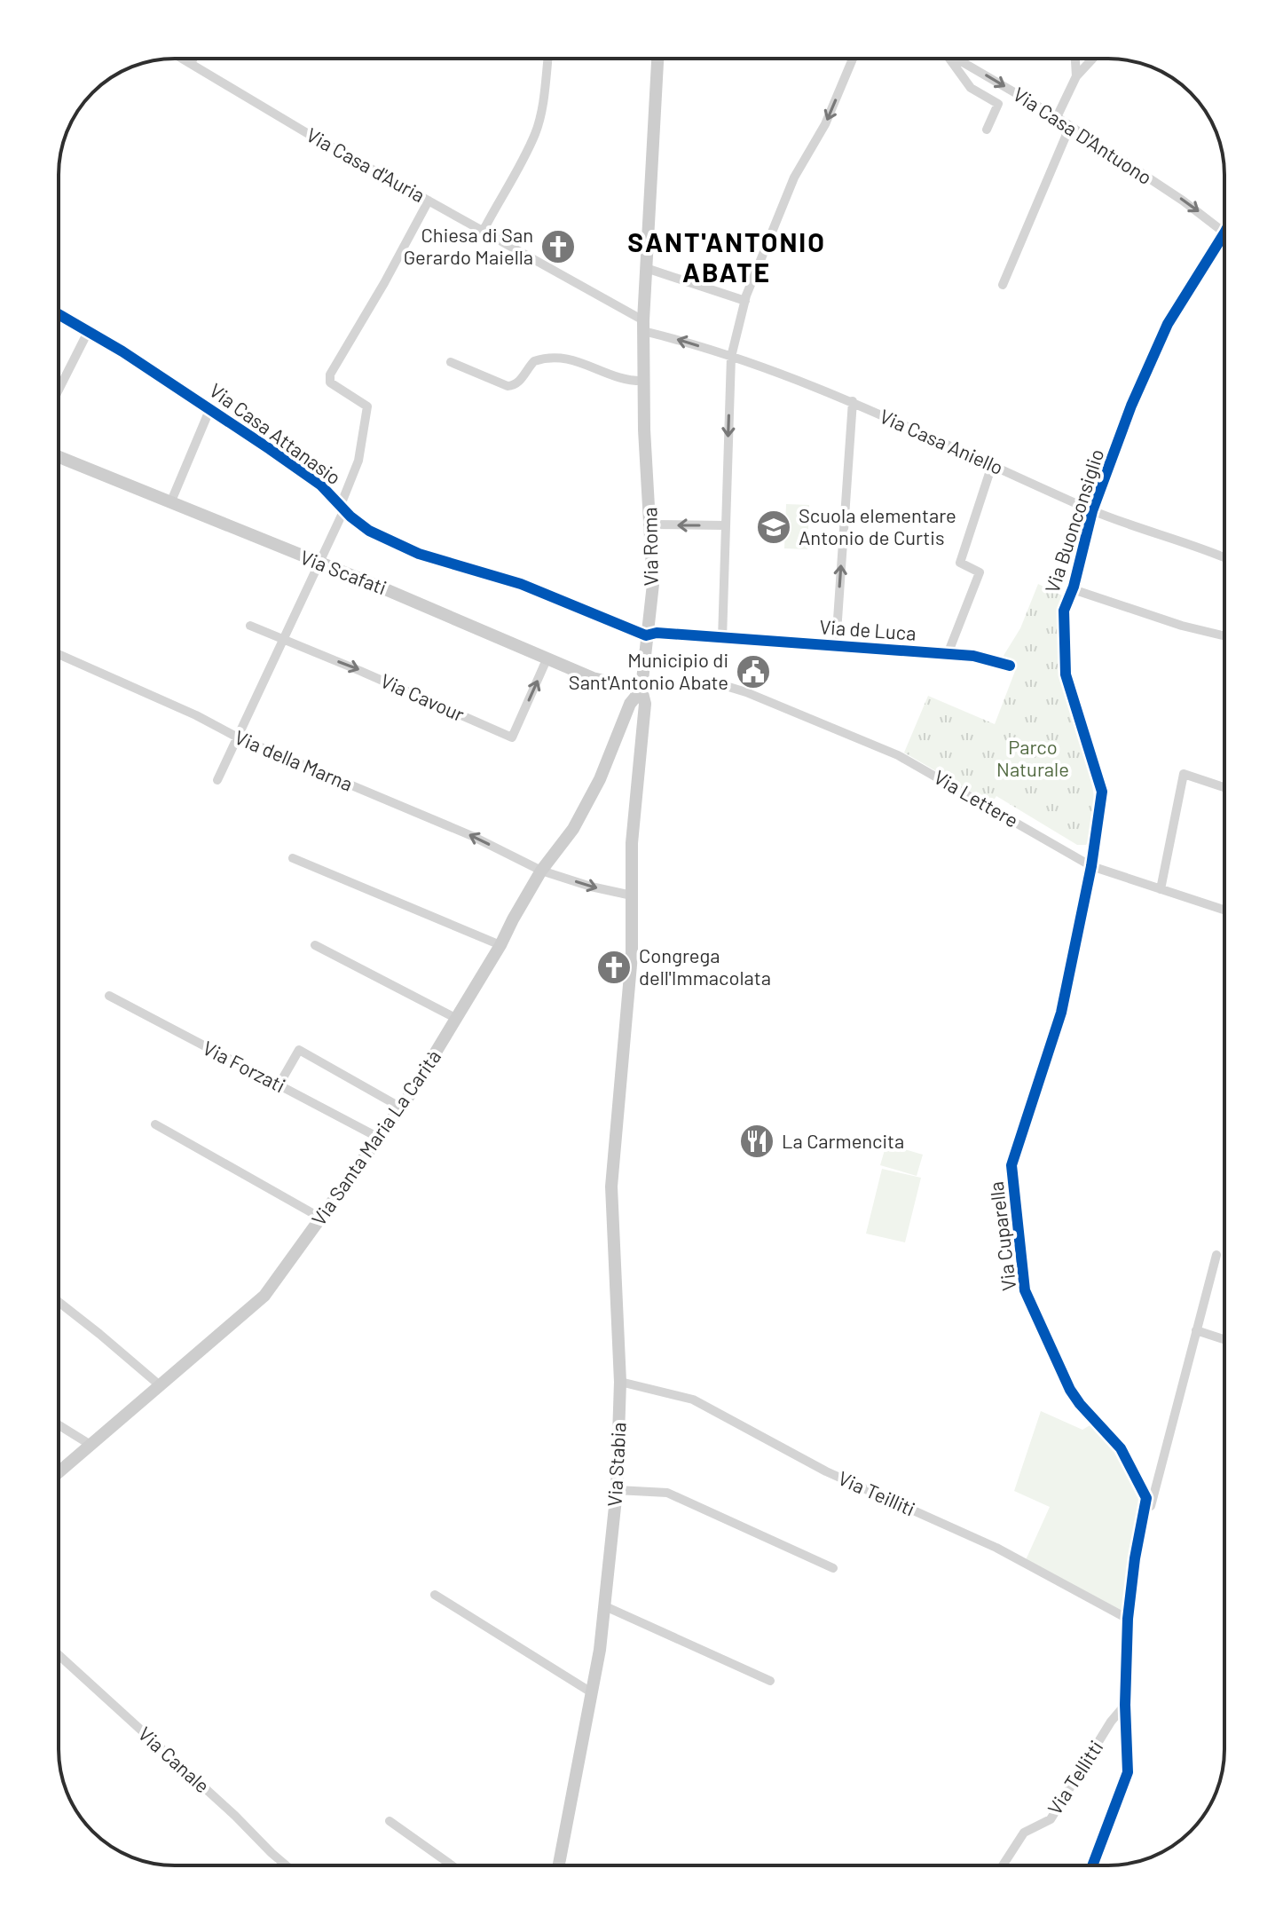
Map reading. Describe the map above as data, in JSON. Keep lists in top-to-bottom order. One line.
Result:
{"streets":{"main road":["Via Roma","Via Scafati","Via Santa Maria La Carità","Via Stabia"],"street":["Via Casa D'Antuono","Via Casa d'Auria","Via Casa Attanasio","Via Casa Aniello","Via Buonconsiglio","Via de Luca","Via Cavour","Via della Marna","Via Lettere","Via Forzati","Via Cuparella","Via Teilliti","Via Canale","Via Tellitti"]},"crossings":[["Via Casa d'Auria","Via Casa Aniello"],["Via Casa d'Auria","Via Roma"],["Via Casa Attanasio","Via Roma"],["Via Casa Attanasio","Via de Luca"],["Via Casa Aniello","Via Buonconsiglio"],["Via Casa Aniello","Via Roma"],["Via Buonconsiglio","Via Lettere"],["Via Buonconsiglio","Via Cuparella"],["Via Roma","Via Scafati"],["Via Roma","Via de Luca"],["Via Roma","Via della Marna"],["Via Roma","Via Santa Maria La Carità"],["Via Roma","Via Stabia"],["Via Scafati","Via Cavour"],["Via Scafati","Via Santa Maria La Carità"],["Via della Marna","Via Santa Maria La Carità"],["Via Lettere","Via Cuparella"],["Via Forzati","Via Santa Maria La Carità"],["Via Cuparella","Via Teilliti"],["Via Stabia","Via Teilliti"]],"one_way":["Via Casa D'Antuono"],"districts":["SANT'ANTONIO ABATE"],"parks":["Parco Naturale"],"places":{"church":["Chiesa di San Gerardo Maiella","Congrega dell'Immacolata"],"school or university":["Scuola elementare Antonio de Curtis"],"public building":["Municipio di Sant'Antonio Abate"],"restaurant":["La Carmencita"]}}
